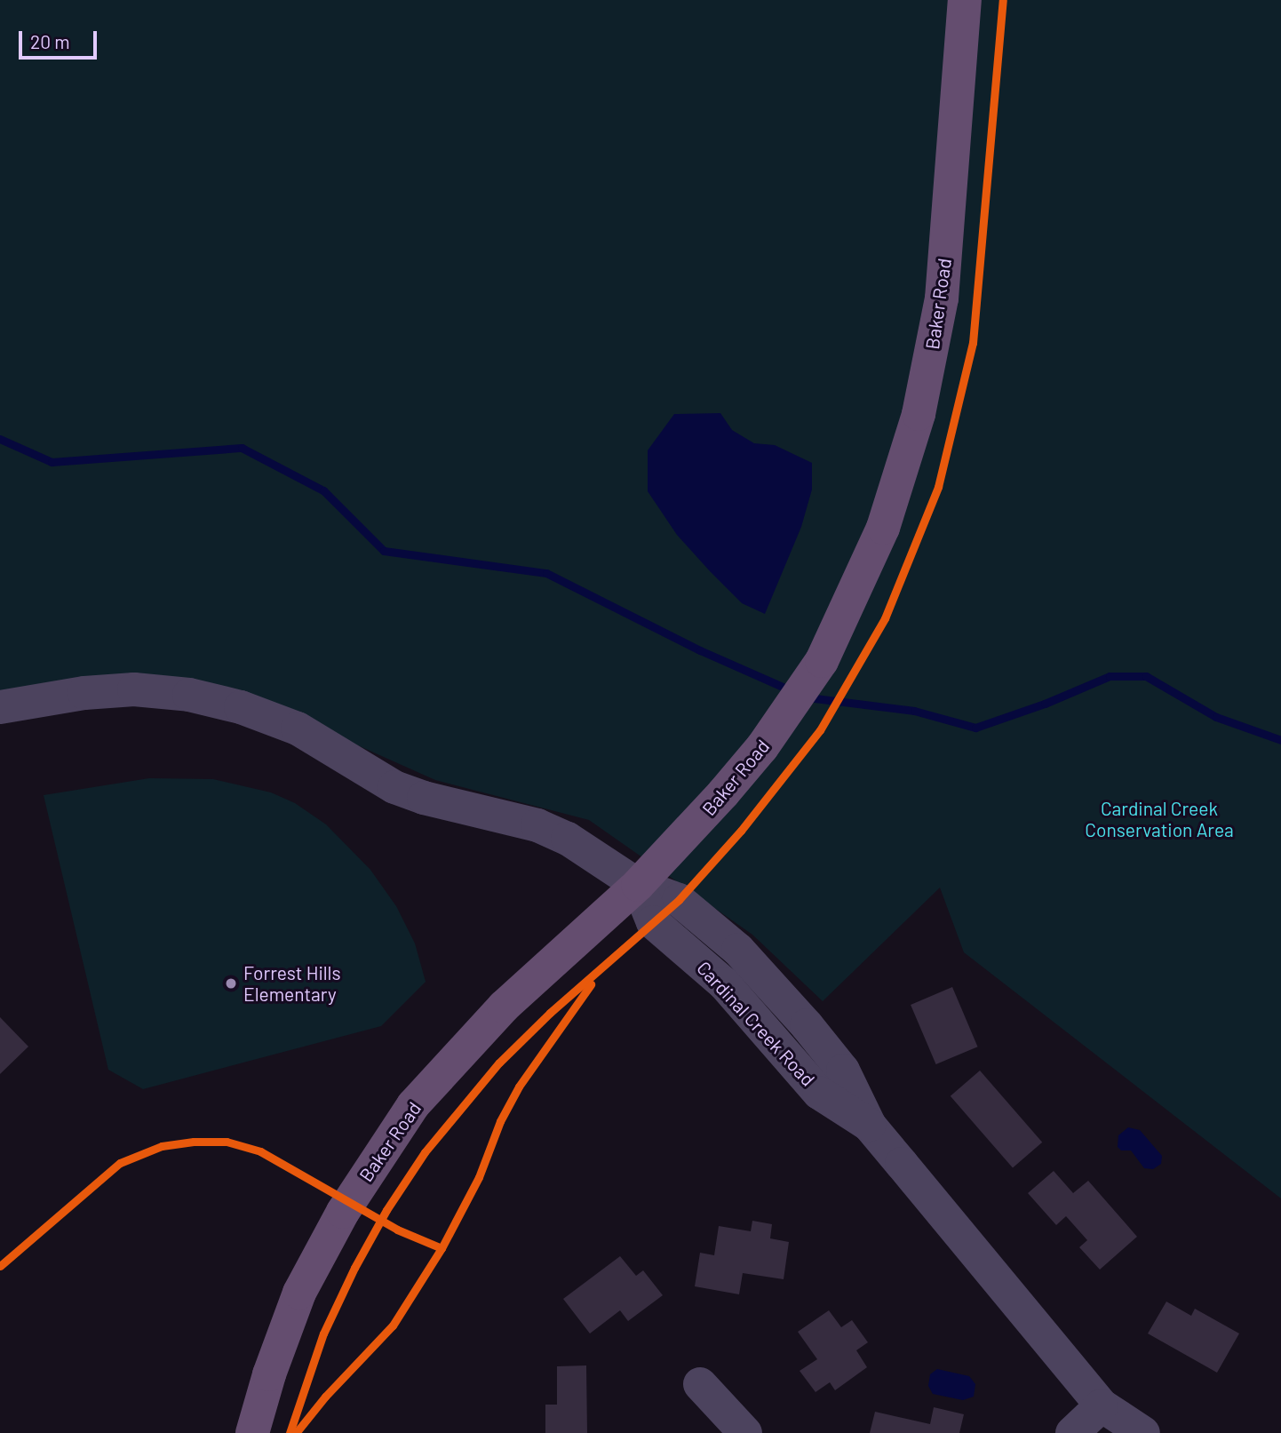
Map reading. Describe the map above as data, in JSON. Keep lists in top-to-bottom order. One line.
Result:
{"streets":{"main road":["Baker Road"],"street":["Cardinal Creek Road"]},"crossings":[["Baker Road","Cardinal Creek Road"]],"parks":["Cardinal Creek Conservation Area"],"places":["Forrest Hills Elementary"],"scale_bar":"20 m"}
